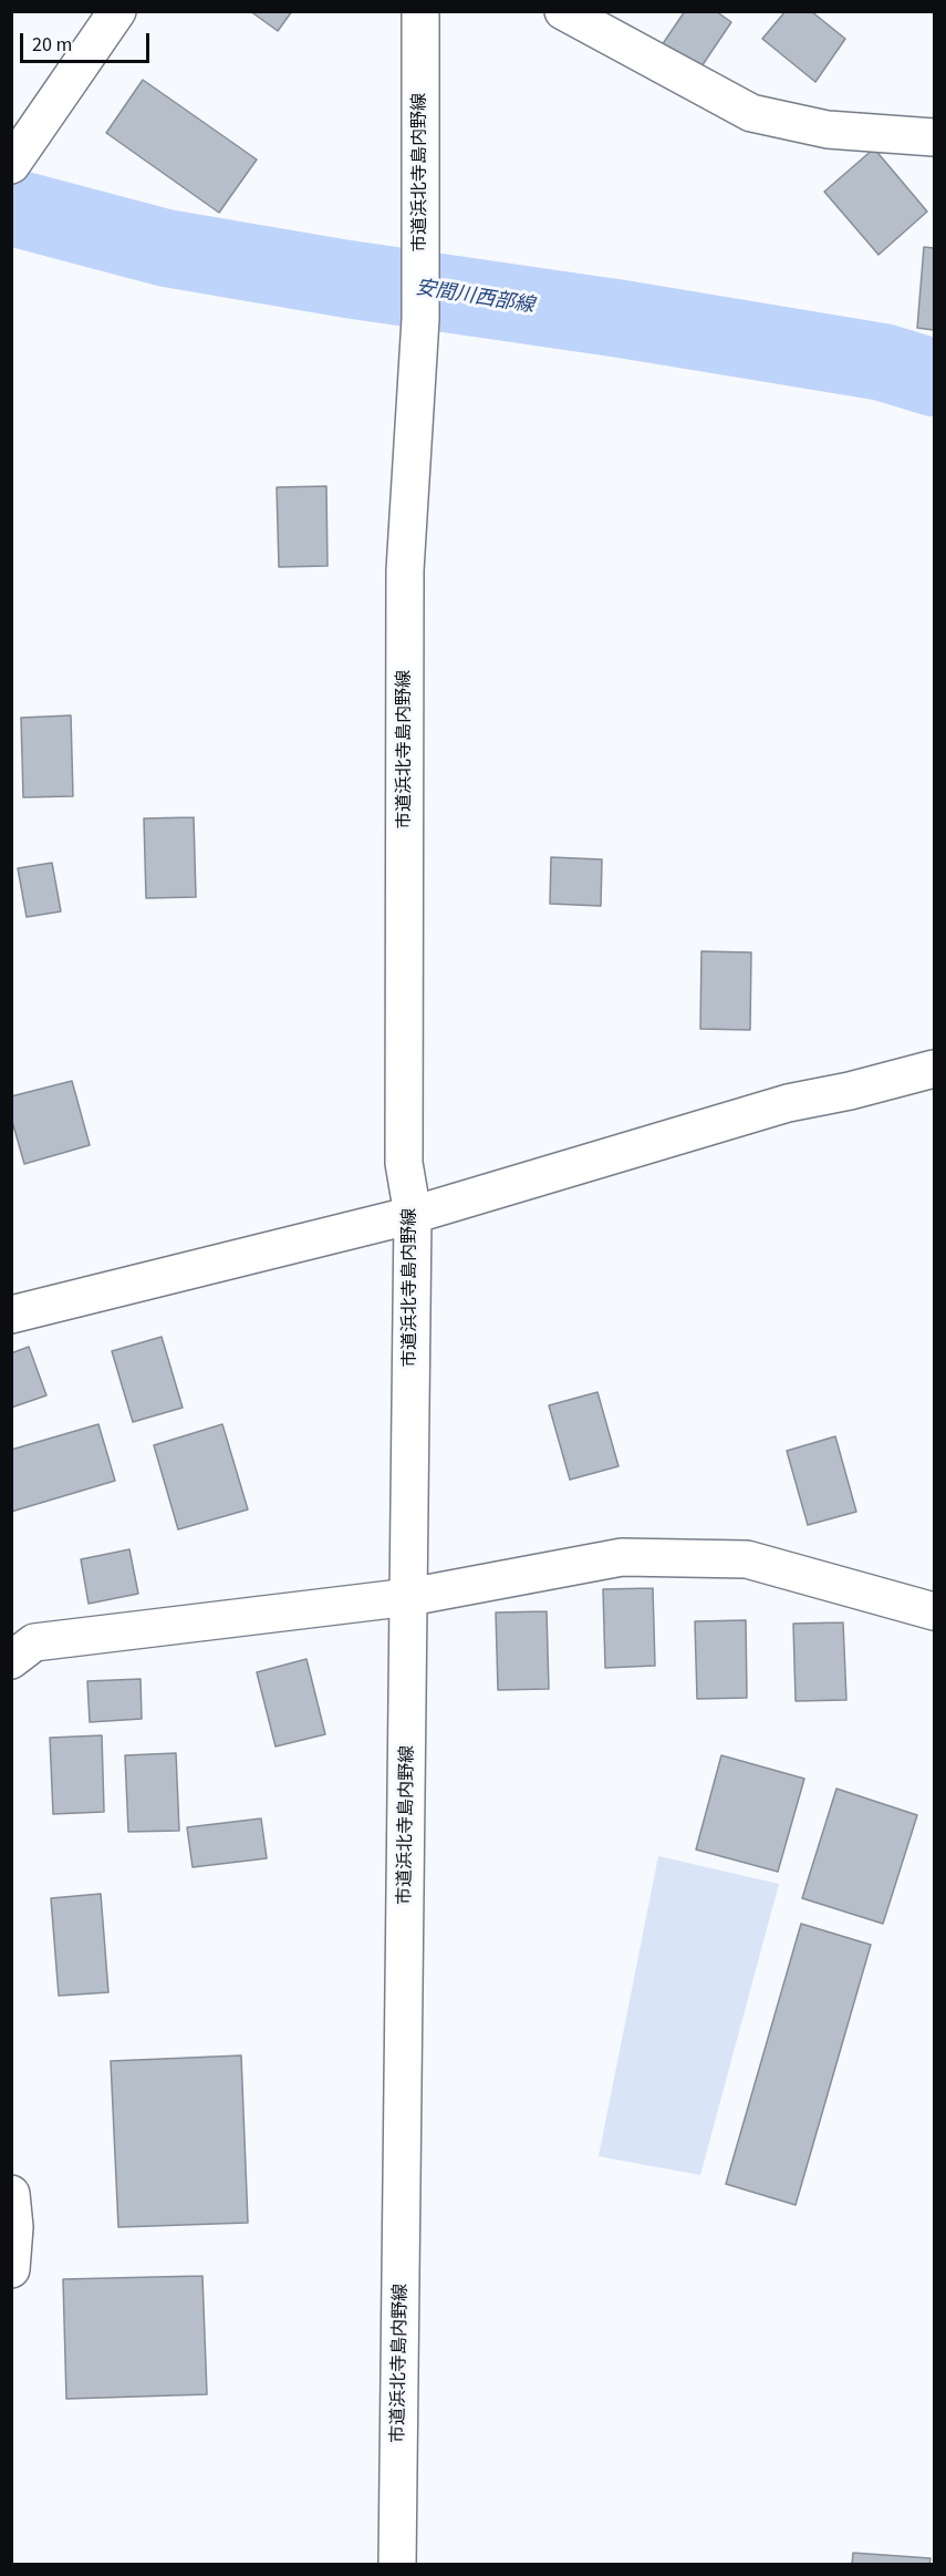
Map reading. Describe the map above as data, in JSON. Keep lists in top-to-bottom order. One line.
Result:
{"streets":{"street":["市道浜北寺島内野線"]},"water":["安間川西部線"],"scale_bar":"20 m"}
